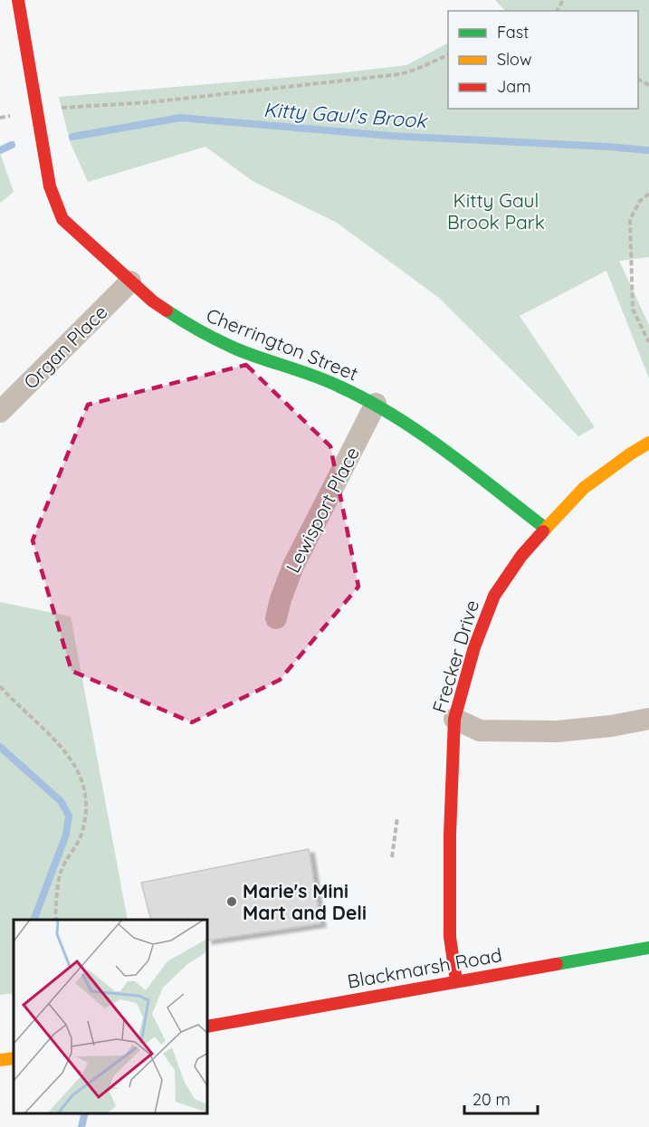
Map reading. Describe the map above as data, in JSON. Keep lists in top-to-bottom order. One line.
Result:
{"streets":{"street":["Cherrington Street","Organ Place","Lewisport Place","Frecker Drive","Blackmarsh Road"]},"crossings":[["Cherrington Street","Organ Place"],["Cherrington Street","Lewisport Place"],["Cherrington Street","Frecker Drive"],["Frecker Drive","Blackmarsh Road"]],"water":["Kitty Gaul's Brook"],"parks":["Kitty Gaul Brook Park"],"places":["Marie's Mini Mart and Deli"],"legend":["Fast","Slow","Jam"],"scale_bar":"20 m"}
